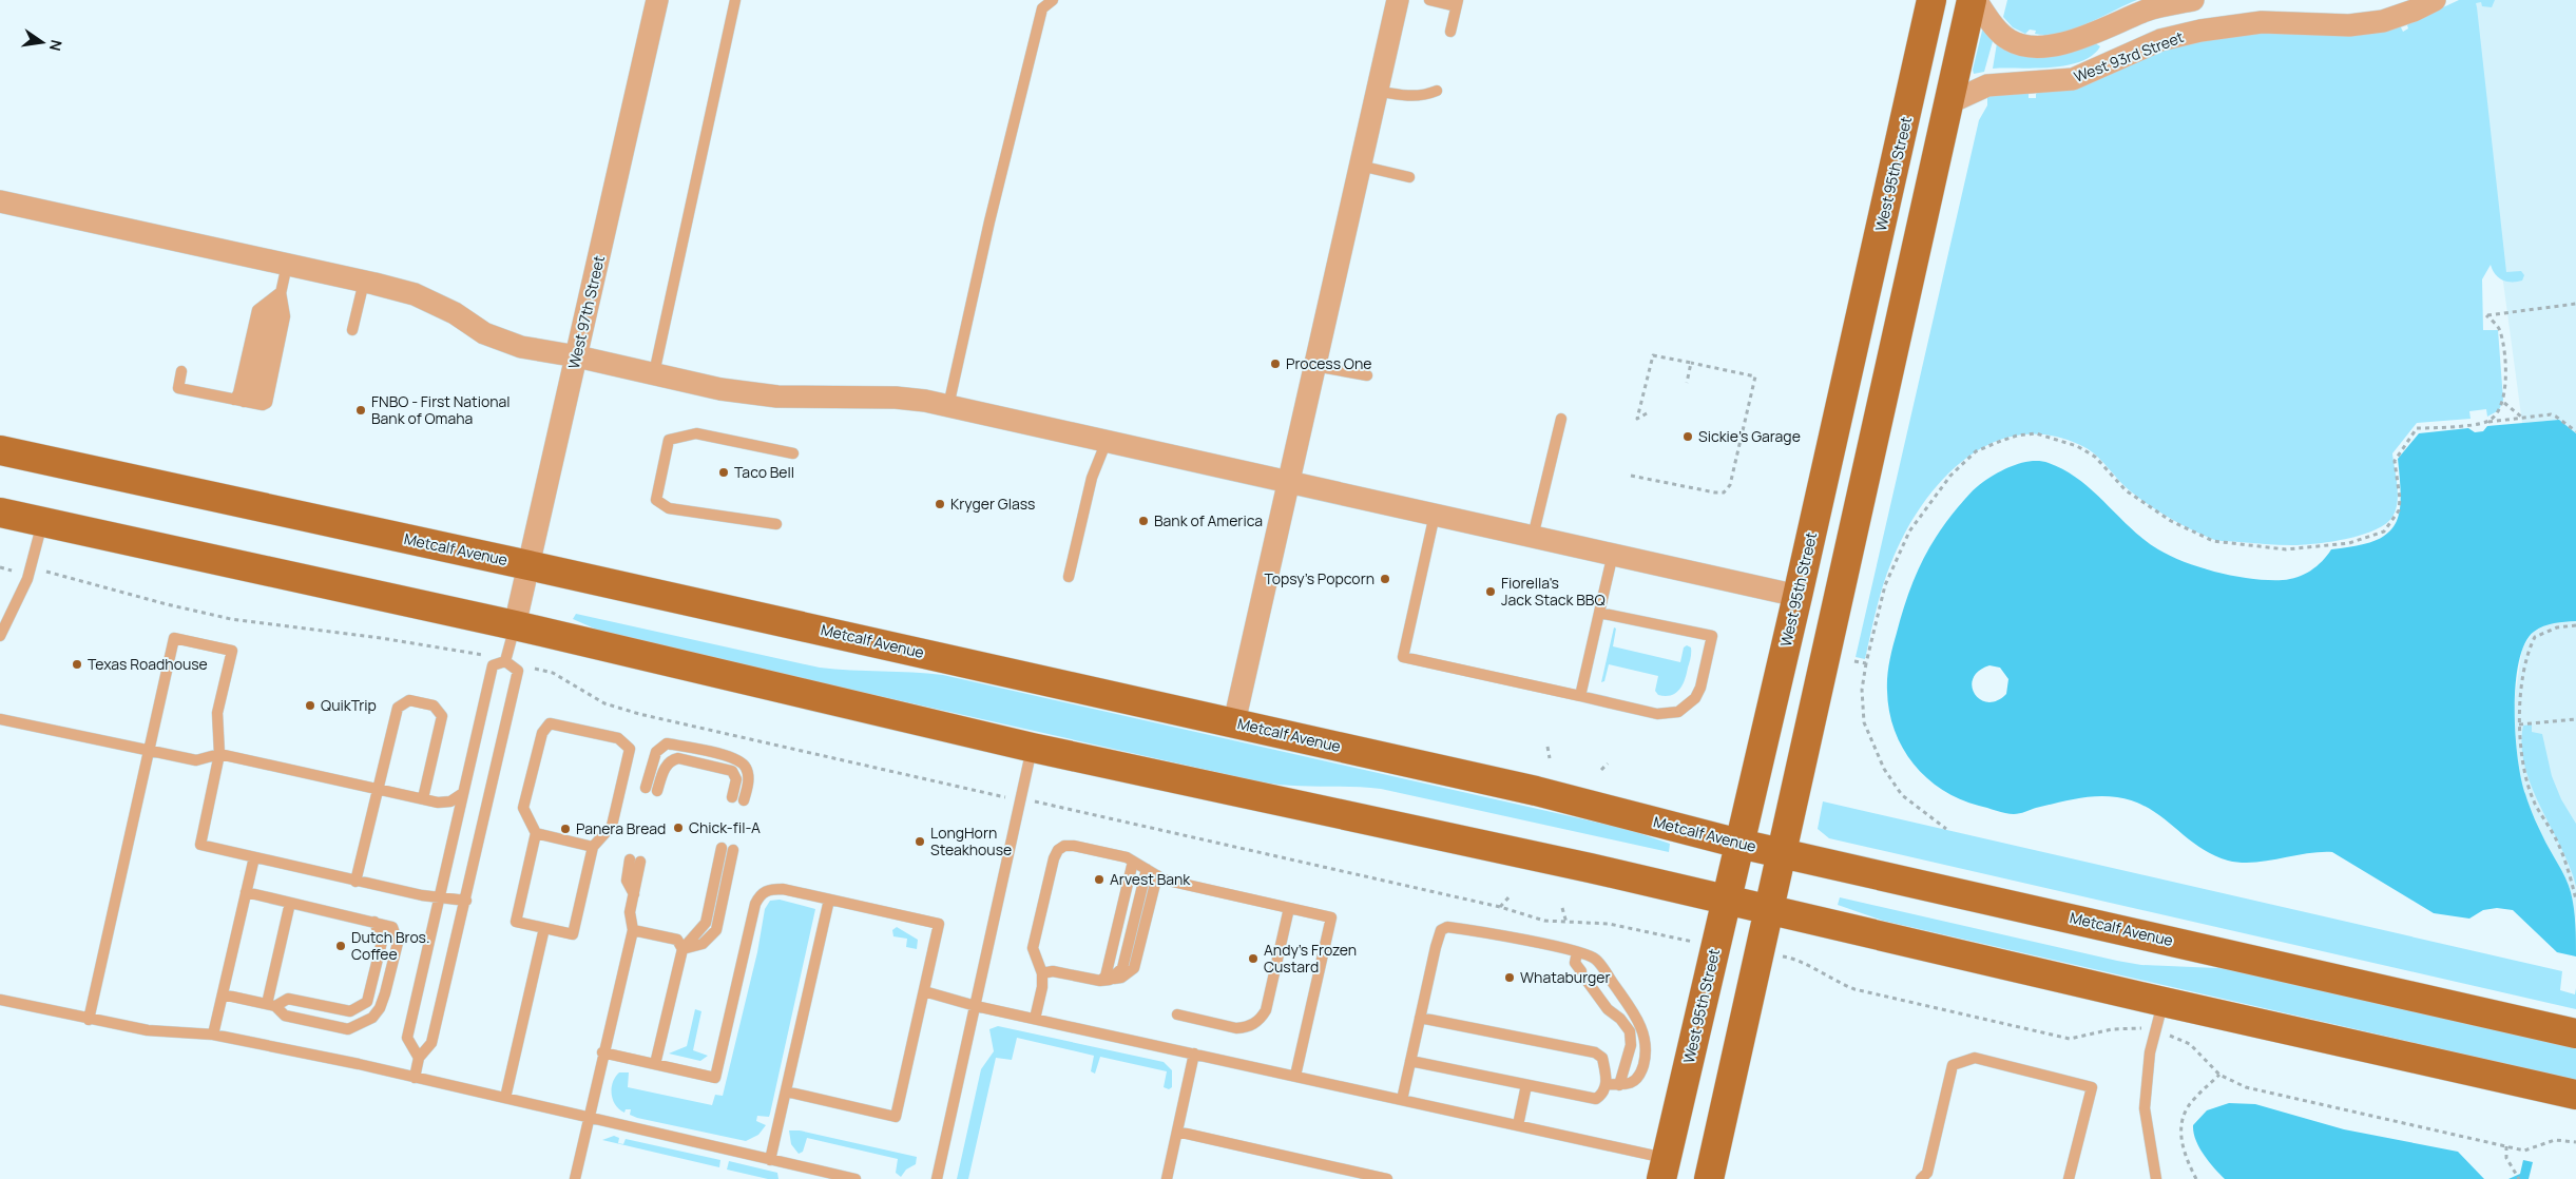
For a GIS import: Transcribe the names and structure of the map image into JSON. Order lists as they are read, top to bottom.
{
  "streets": {
    "main road": ["West 95th Street", "Metcalf Avenue"],
    "street": ["West 93rd Street", "West 97th Street"]
  },
  "crossings": [
    ["West 95th Street", "Metcalf Avenue"],
    ["West 97th Street", "Metcalf Avenue"]
  ],
  "places": [
    "Process One",
    "FNBO - First National Bank of Omaha",
    "Sickie's Garage",
    "Taco Bell",
    "Kryger Glass",
    "Bank of America",
    "Topsy's Popcorn",
    "Fiorella's Jack Stack BBQ",
    "Texas Roadhouse",
    "QuikTrip",
    "Chick-fil-A",
    "Panera Bread",
    "LongHorn Steakhouse",
    "Arvest Bank",
    "Dutch Bros. Coffee",
    "Andy's Frozen Custard",
    "Whataburger"
  ],
  "north": "right"
}
